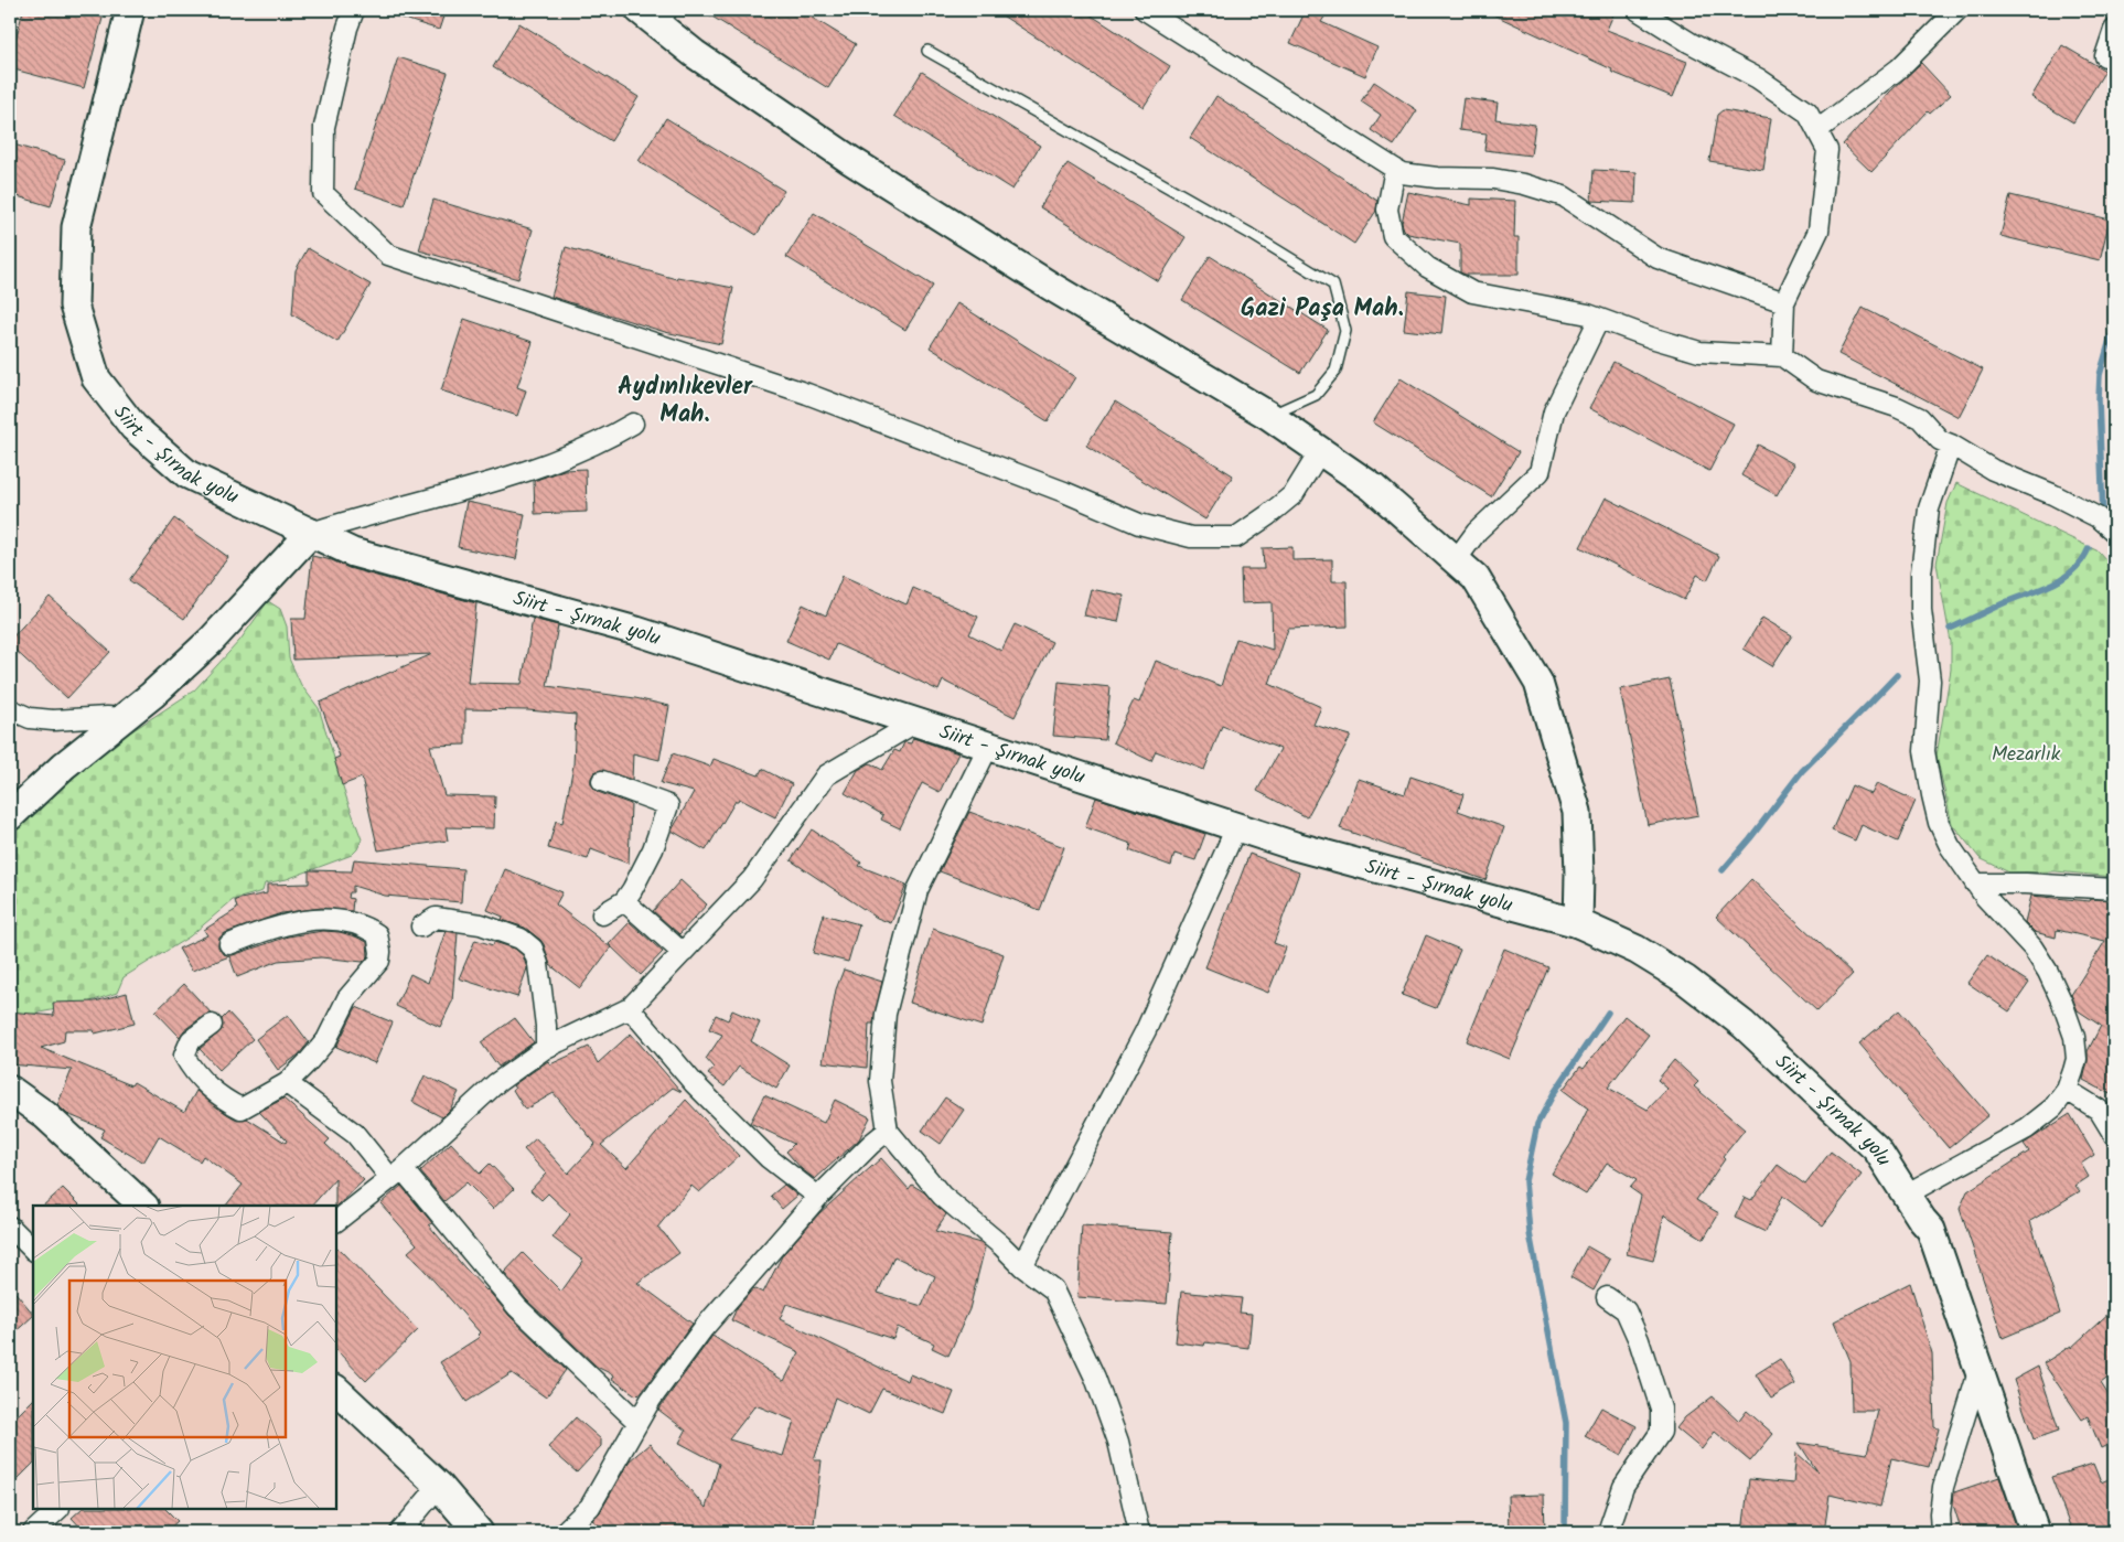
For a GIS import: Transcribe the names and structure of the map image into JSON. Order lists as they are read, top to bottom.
{
  "streets": {
    "street": ["Siirt - Şırnak yolu"]
  },
  "districts": ["Gazi Paşa Mah.", "Aydınlıkevler Mah."],
  "parks": ["Mezarlık"]
}
